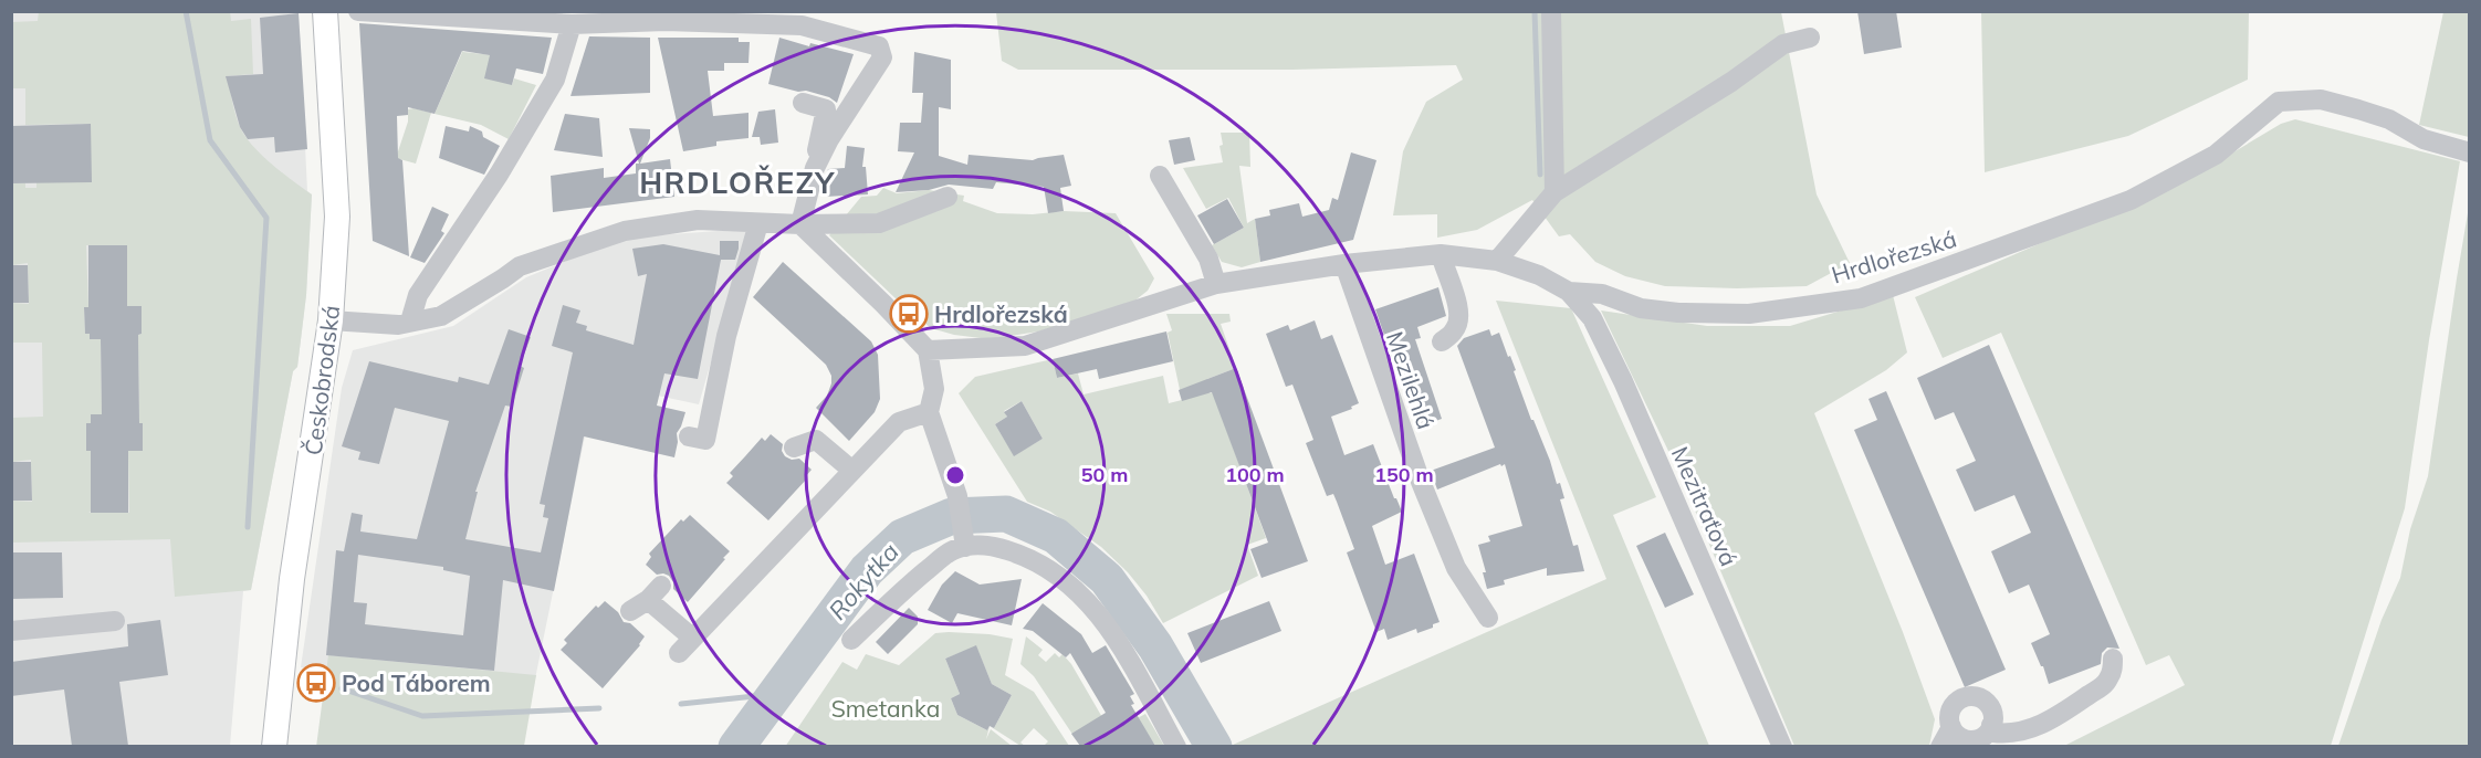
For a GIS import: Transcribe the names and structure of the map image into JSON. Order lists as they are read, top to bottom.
{
  "streets": {
    "main road": ["Českobrodská"],
    "street": ["Hrdlořezská", "Mezilehlá", "Mezitraťová"]
  },
  "crossings": [
    ["Hrdlořezská", "Mezilehlá"],
    ["Hrdlořezská", "Mezitraťová"]
  ],
  "districts": ["HRDLOŘEZY"],
  "water": ["Rokytka"],
  "parks": ["Smetanka"],
  "places": {
    "bus stop": ["Hrdlořezská", "Pod Táborem"]
  },
  "rings": ["50 m", "100 m", "150 m"]
}
